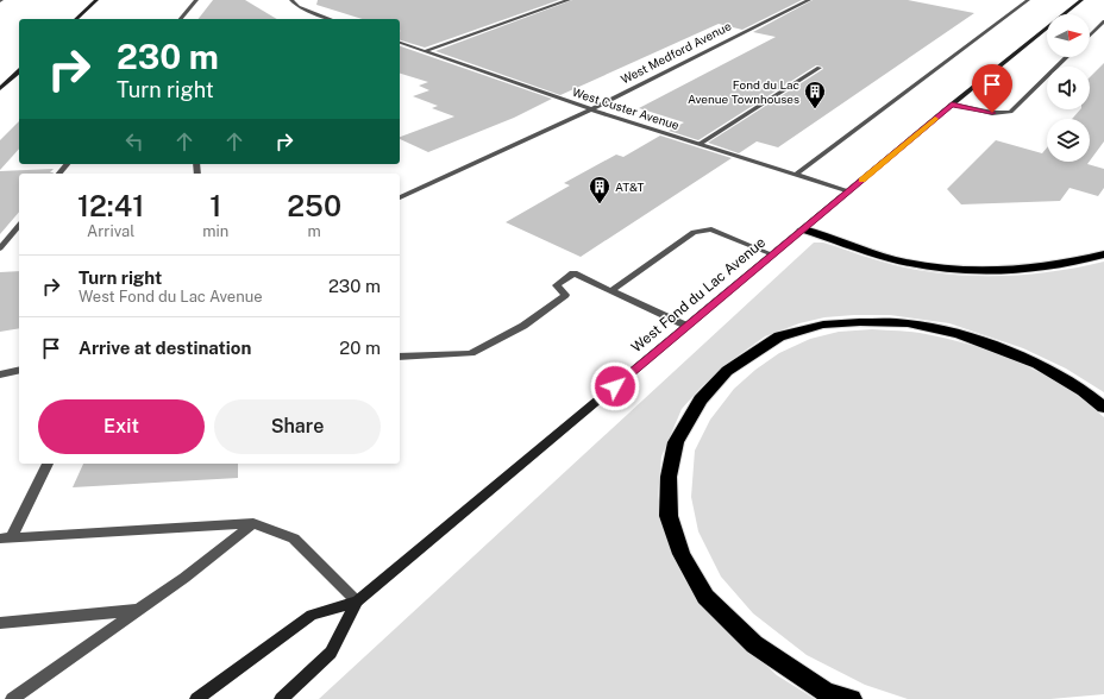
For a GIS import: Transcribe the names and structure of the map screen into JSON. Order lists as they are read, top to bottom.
{
  "streets": {
    "street": ["West Medford Avenue", "West Custer Avenue", "West Fond du Lac Avenue"]
  },
  "crossings": [
    ["West Medford Avenue", "West Custer Avenue"],
    ["West Custer Avenue", "West Fond du Lac Avenue"]
  ],
  "places": {
    "building": ["Fond du Lac Avenue Townhouses", "AT&T"]
  },
  "north": "right",
  "page": {
    "turn": ["230 m", "Turn right"],
    "eta": [
      "12:41",
      "Arrival",
      "1",
      "min",
      "250",
      "m"
    ],
    "list": [
      {
        "name": "Turn right",
        "note": "West Fond du Lac Avenue",
        "value": "230 m"
      },
      {
        "name": "Arrive at destination",
        "value": "20 m"
      }
    ],
    "buttons": ["Exit", "Share"]
  }
}
